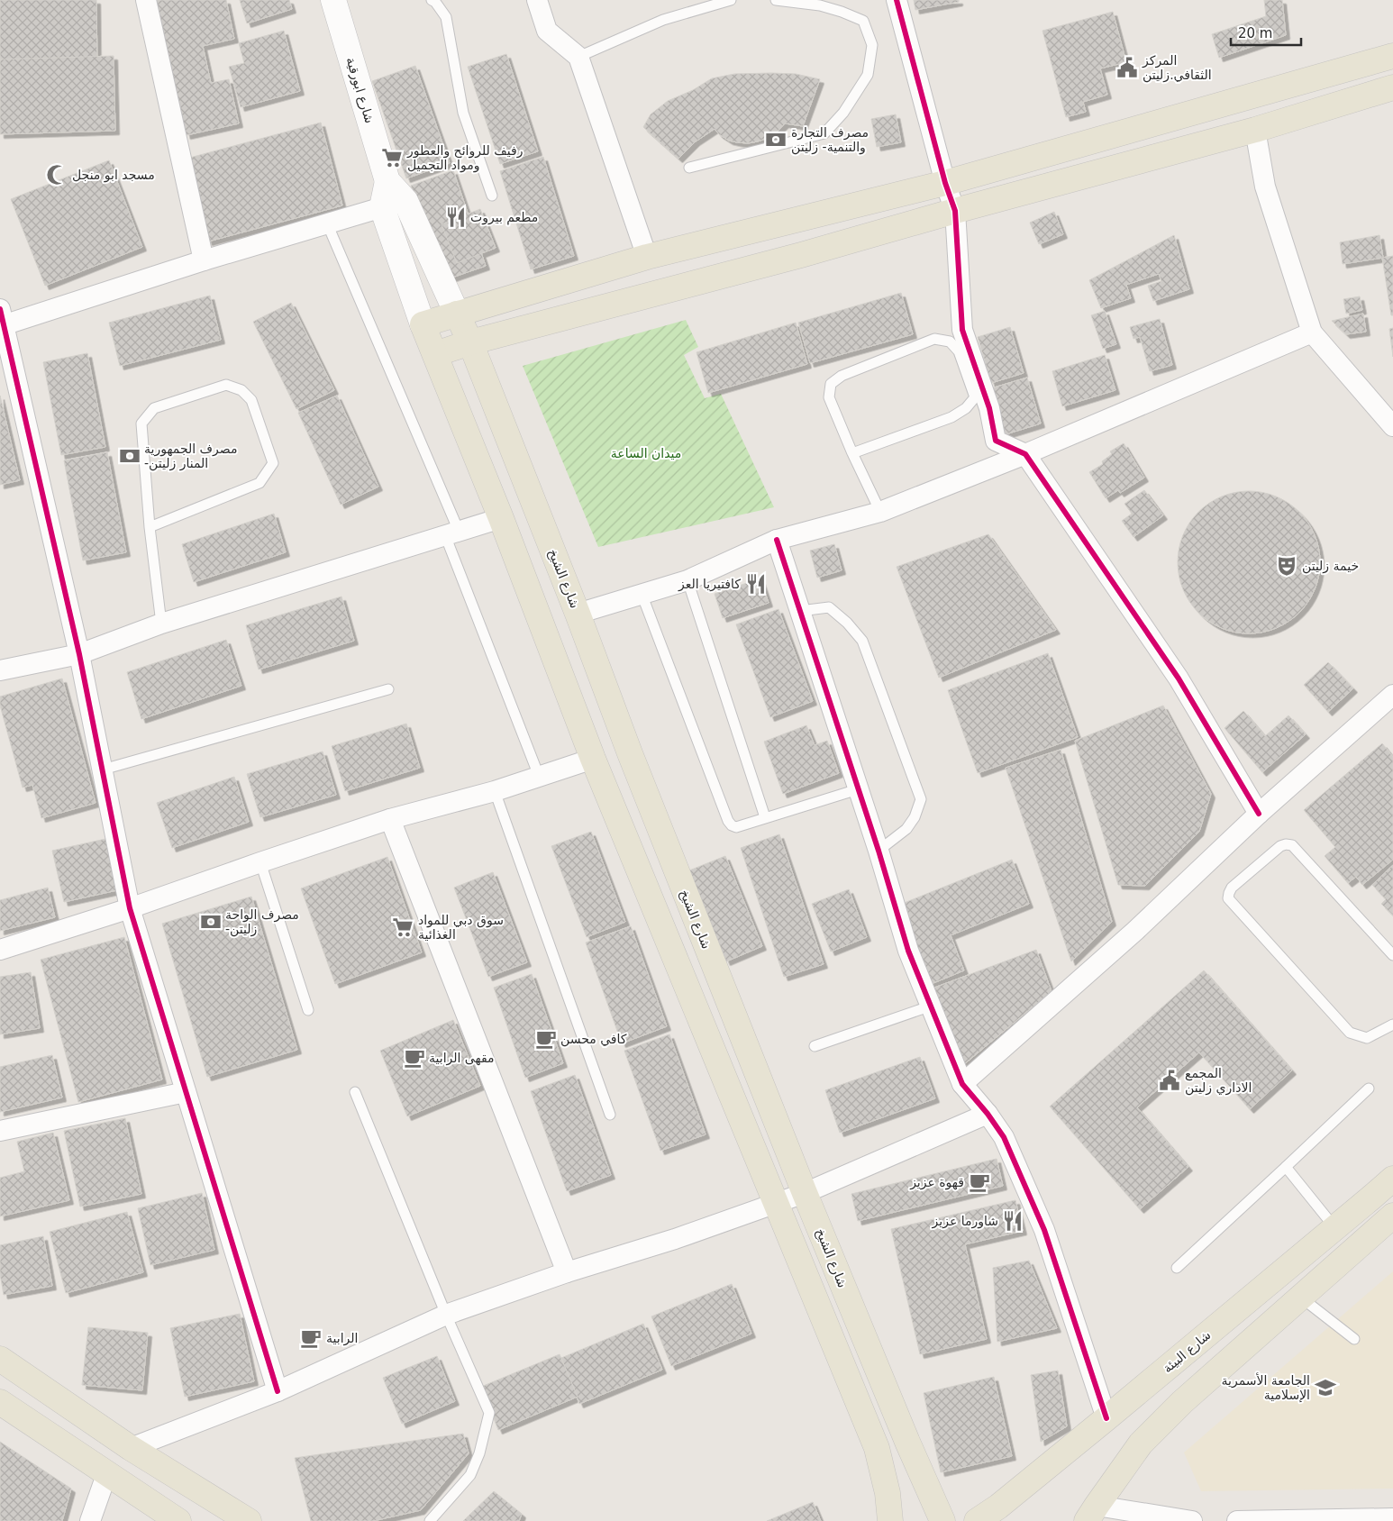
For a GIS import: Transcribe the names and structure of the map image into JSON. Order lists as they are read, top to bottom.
{
  "streets": {
    "main road": ["شارع الشيخ", "شارع البيئة"],
    "street": ["شارع ابورقية"]
  },
  "parks": ["ميدان الساعة"],
  "places": {
    "public building": ["المركز الثقافي.زليتن", "المجمع الاداري زليتن"],
    "bank": ["مصرف التجارة والتنمية- زليتن", "مصرف الجمهورية -المنار زليتن", "مصرف الواحة -زليتن"],
    "supermarket": ["رفيف للروائح والعطور ومواد التجميل", "سوق دبي للمواد الغذائية"],
    "mosque": ["مسجد ابو منجل"],
    "restaurant": ["مطعم بيروت", "كافتيريا العز", "شاورما عزيز"],
    "theatre": ["خيمة زليتن"],
    "cafe": [
      "كافي محسن",
      "مقهى الرابية",
      "قهوة عزيز",
      "الرابية"
    ],
    "school or university": ["الجامعة الأسمرية الإسلامية"]
  },
  "scale_bar": "20 m"
}
